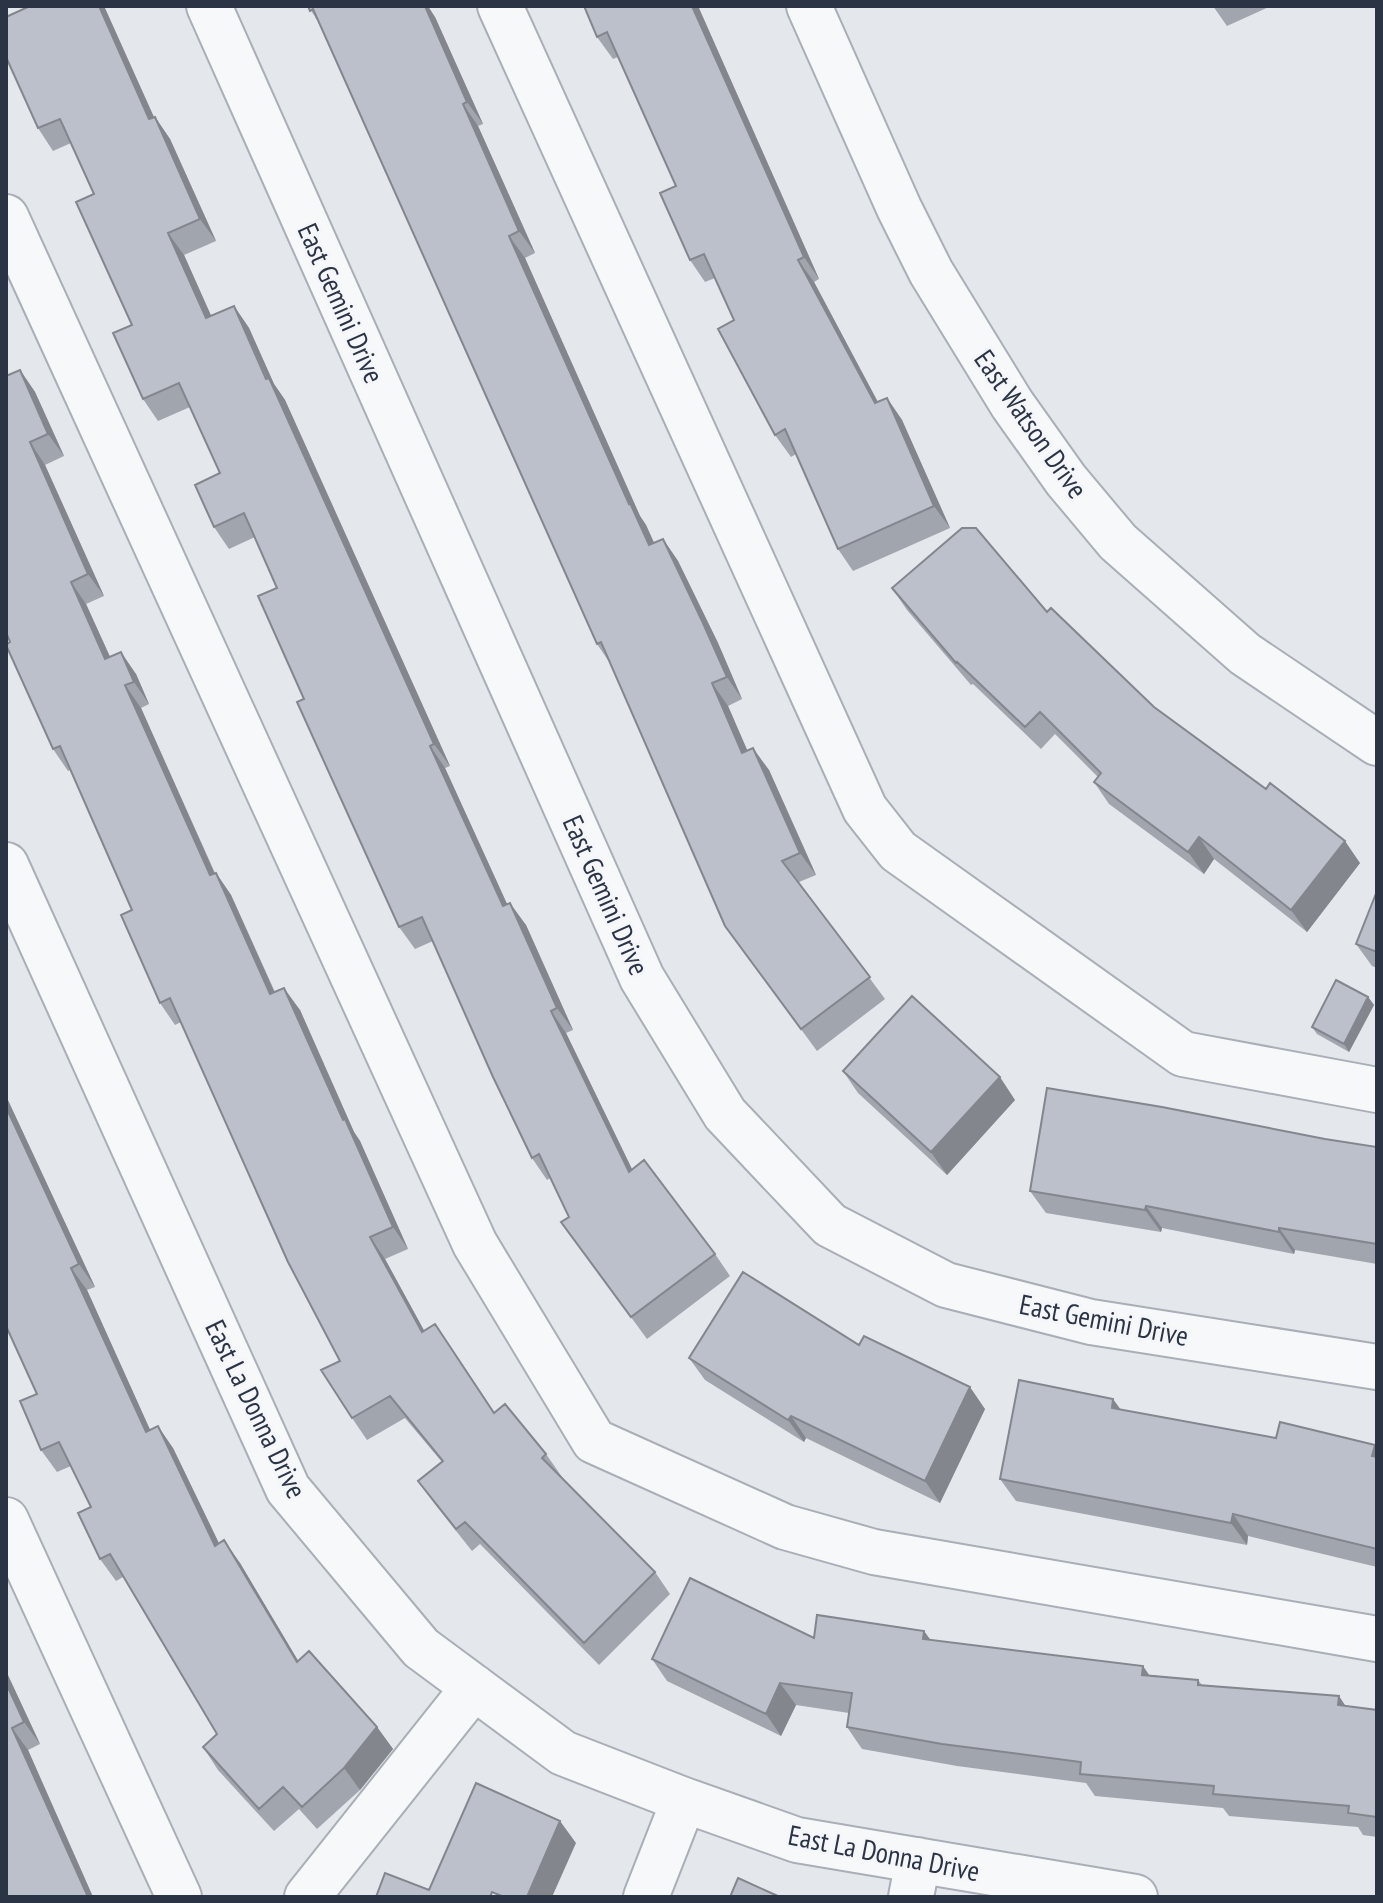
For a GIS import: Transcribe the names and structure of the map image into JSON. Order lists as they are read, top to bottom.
{
  "streets": {
    "street": ["East Gemini Drive", "East Watson Drive", "East La Donna Drive"]
  }
}
